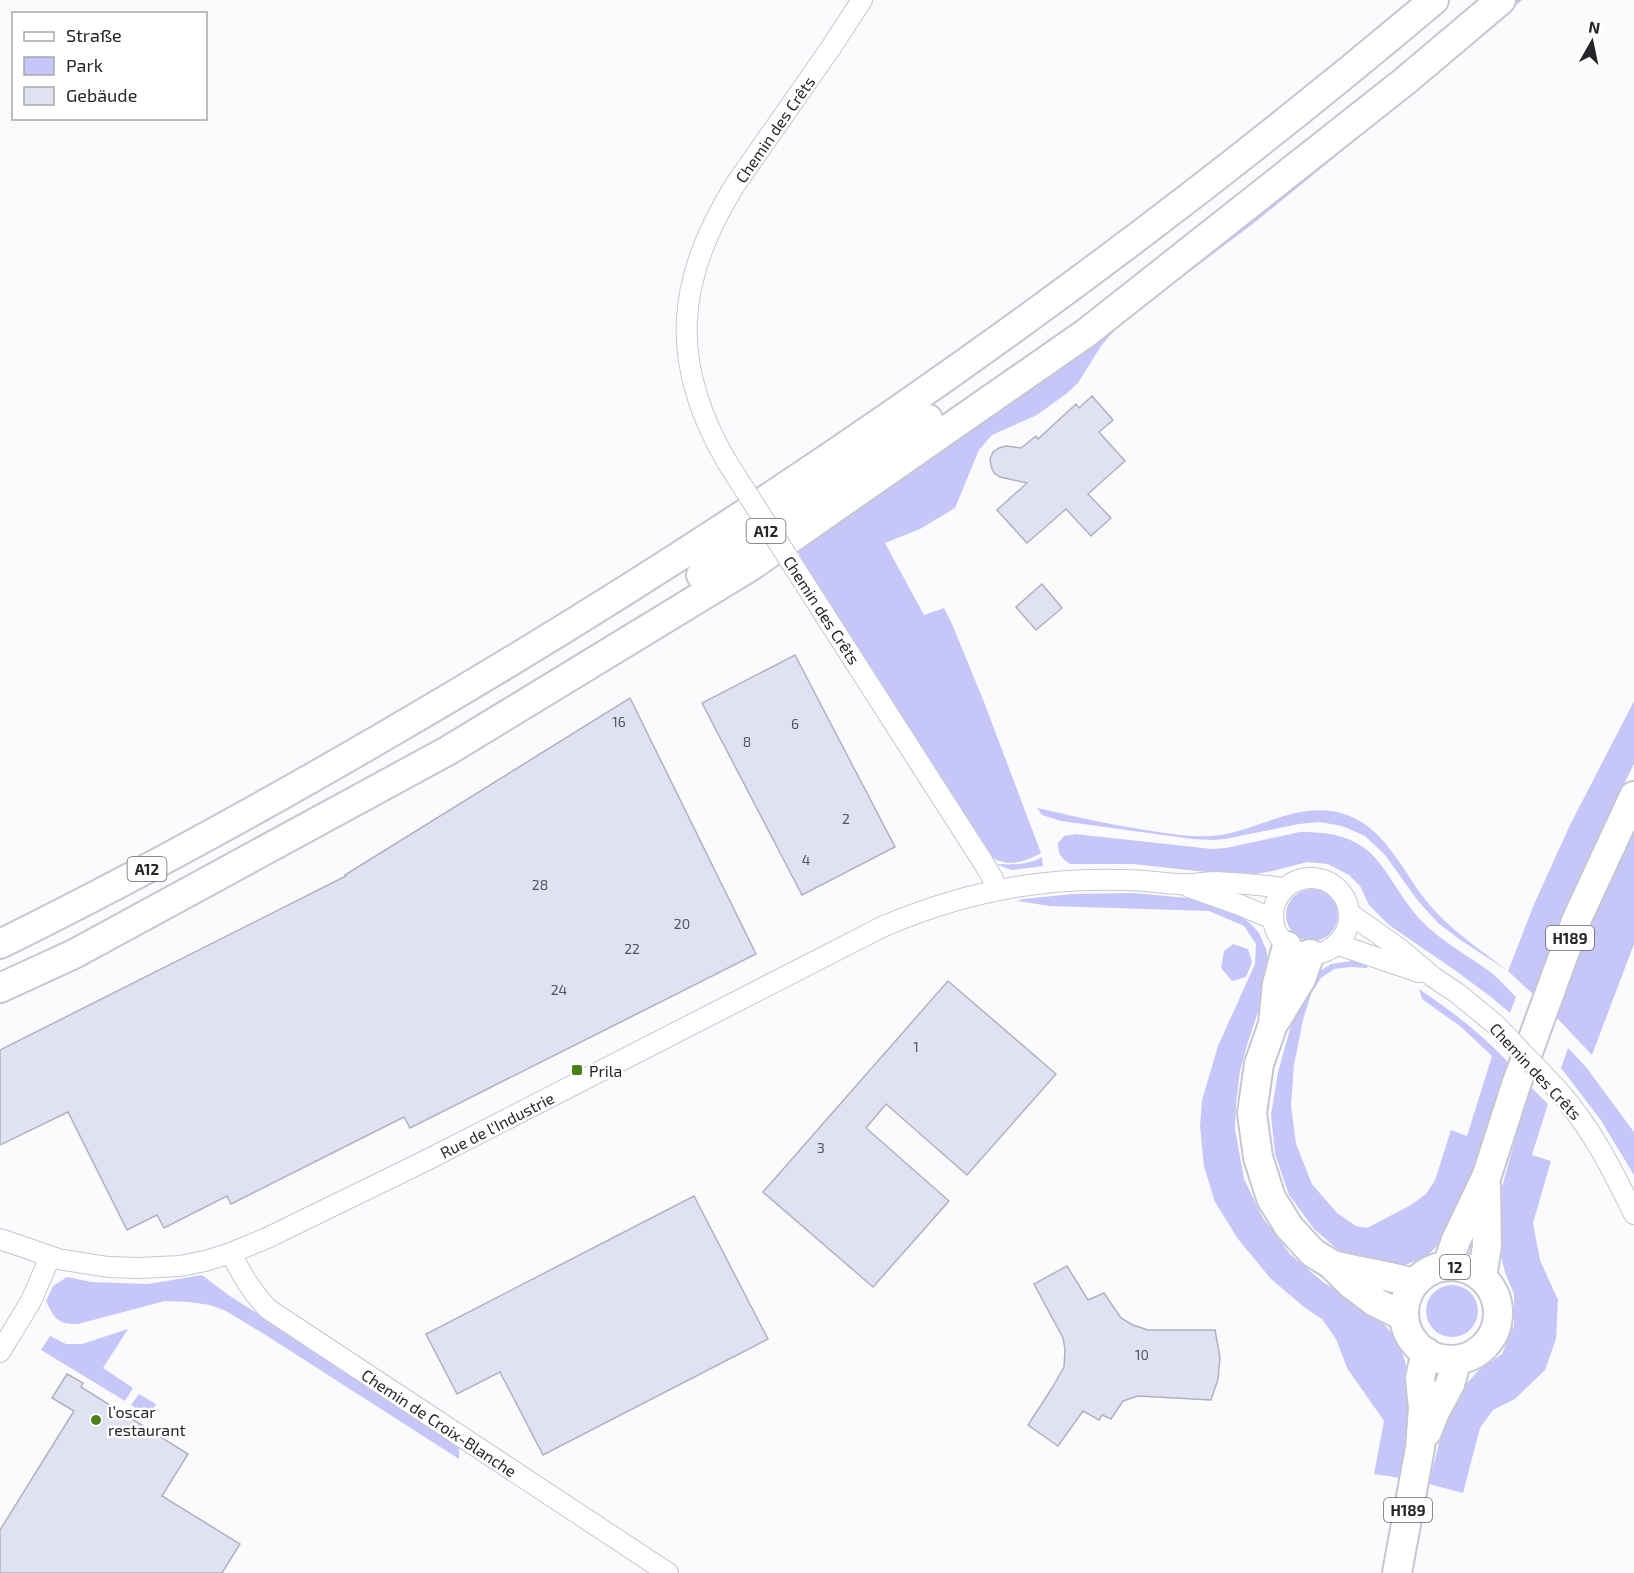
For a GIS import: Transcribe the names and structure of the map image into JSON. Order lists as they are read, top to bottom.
{
  "streets": {
    "highway": ["A12", "H189", "12"],
    "street": ["Chemin des Crêts", "Rue de l'Industrie", "Chemin de Croix-Blanche"]
  },
  "crossings": [
    ["Chemin des Crêts", "Rue de l'Industrie"],
    ["H189", "12"],
    ["Rue de l'Industrie", "Chemin de Croix-Blanche"]
  ],
  "places": {
    "transit": ["Prila"],
    "other": ["l’oscar restaurant"]
  },
  "house_numbers": [
    "16",
    "6",
    "8",
    "2",
    "4",
    "28",
    "20",
    "22",
    "24",
    "1",
    "3",
    "10"
  ],
  "legend": ["Straße", "Park", "Gebäude"],
  "north": "top"
}
